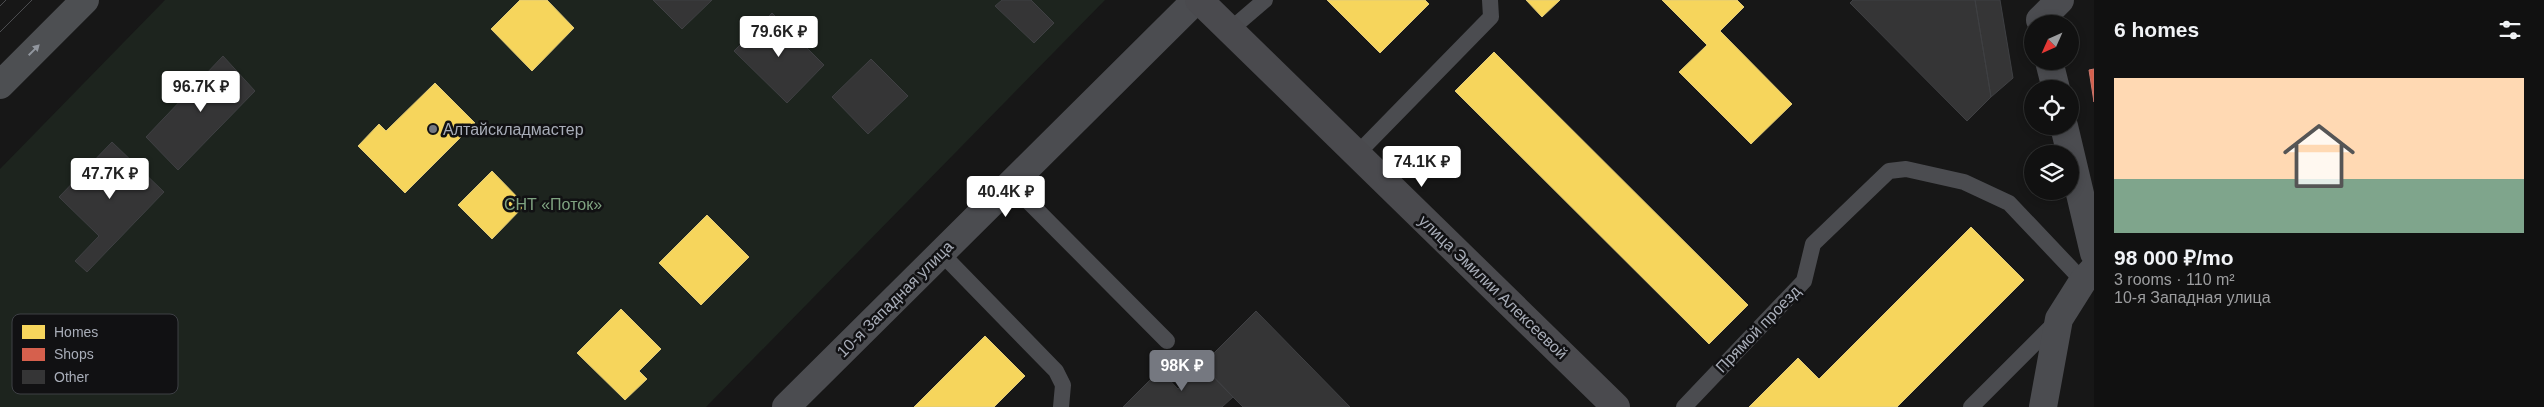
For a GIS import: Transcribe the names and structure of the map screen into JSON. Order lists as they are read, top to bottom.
{
  "streets": {
    "street": ["улица Эмилии Алексеевой", "10-я Западная улица"],
    "lane": ["Прямой проезд"]
  },
  "crossings": [
    ["улица Эмилии Алексеевой", "10-я Западная улица"]
  ],
  "parks": ["СНТ «Поток»"],
  "places": ["Алтайскладмастер"],
  "legend": ["Homes", "Shops", "Other"],
  "north": "bottom left",
  "page": {
    "heading": "6 homes",
    "price": [
      "79.6K ₽",
      "96.7K ₽",
      "74.1K ₽",
      "47.7K ₽",
      "40.4K ₽",
      "98K ₽"
    ],
    "list": [
      {
        "name": "98 000 ₽/mo",
        "note": "3 rooms · 110 m² · 10-я Западная улица"
      }
    ]
  }
}
